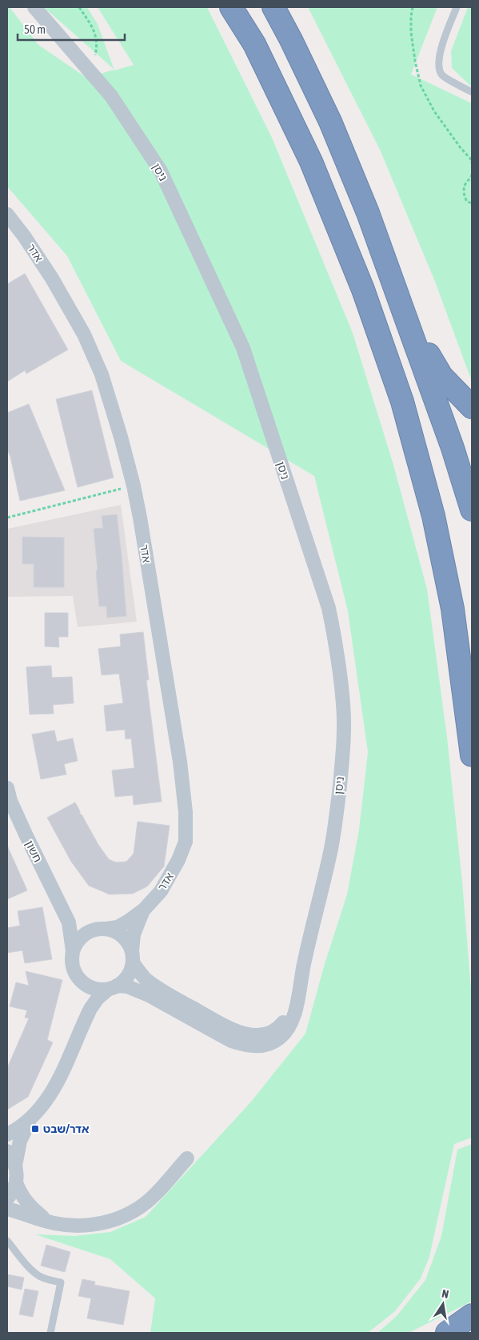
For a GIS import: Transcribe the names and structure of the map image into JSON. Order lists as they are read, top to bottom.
{
  "streets": {
    "street": ["ניסן", "אדר", "חשון"]
  },
  "crossings": [
    ["ניסן", "אדר"],
    ["ניסן", "חשון"],
    ["אדר", "חשון"]
  ],
  "places": {
    "transit": ["אדר/שבט"]
  },
  "scale_bar": "50 m",
  "north": "top"
}
